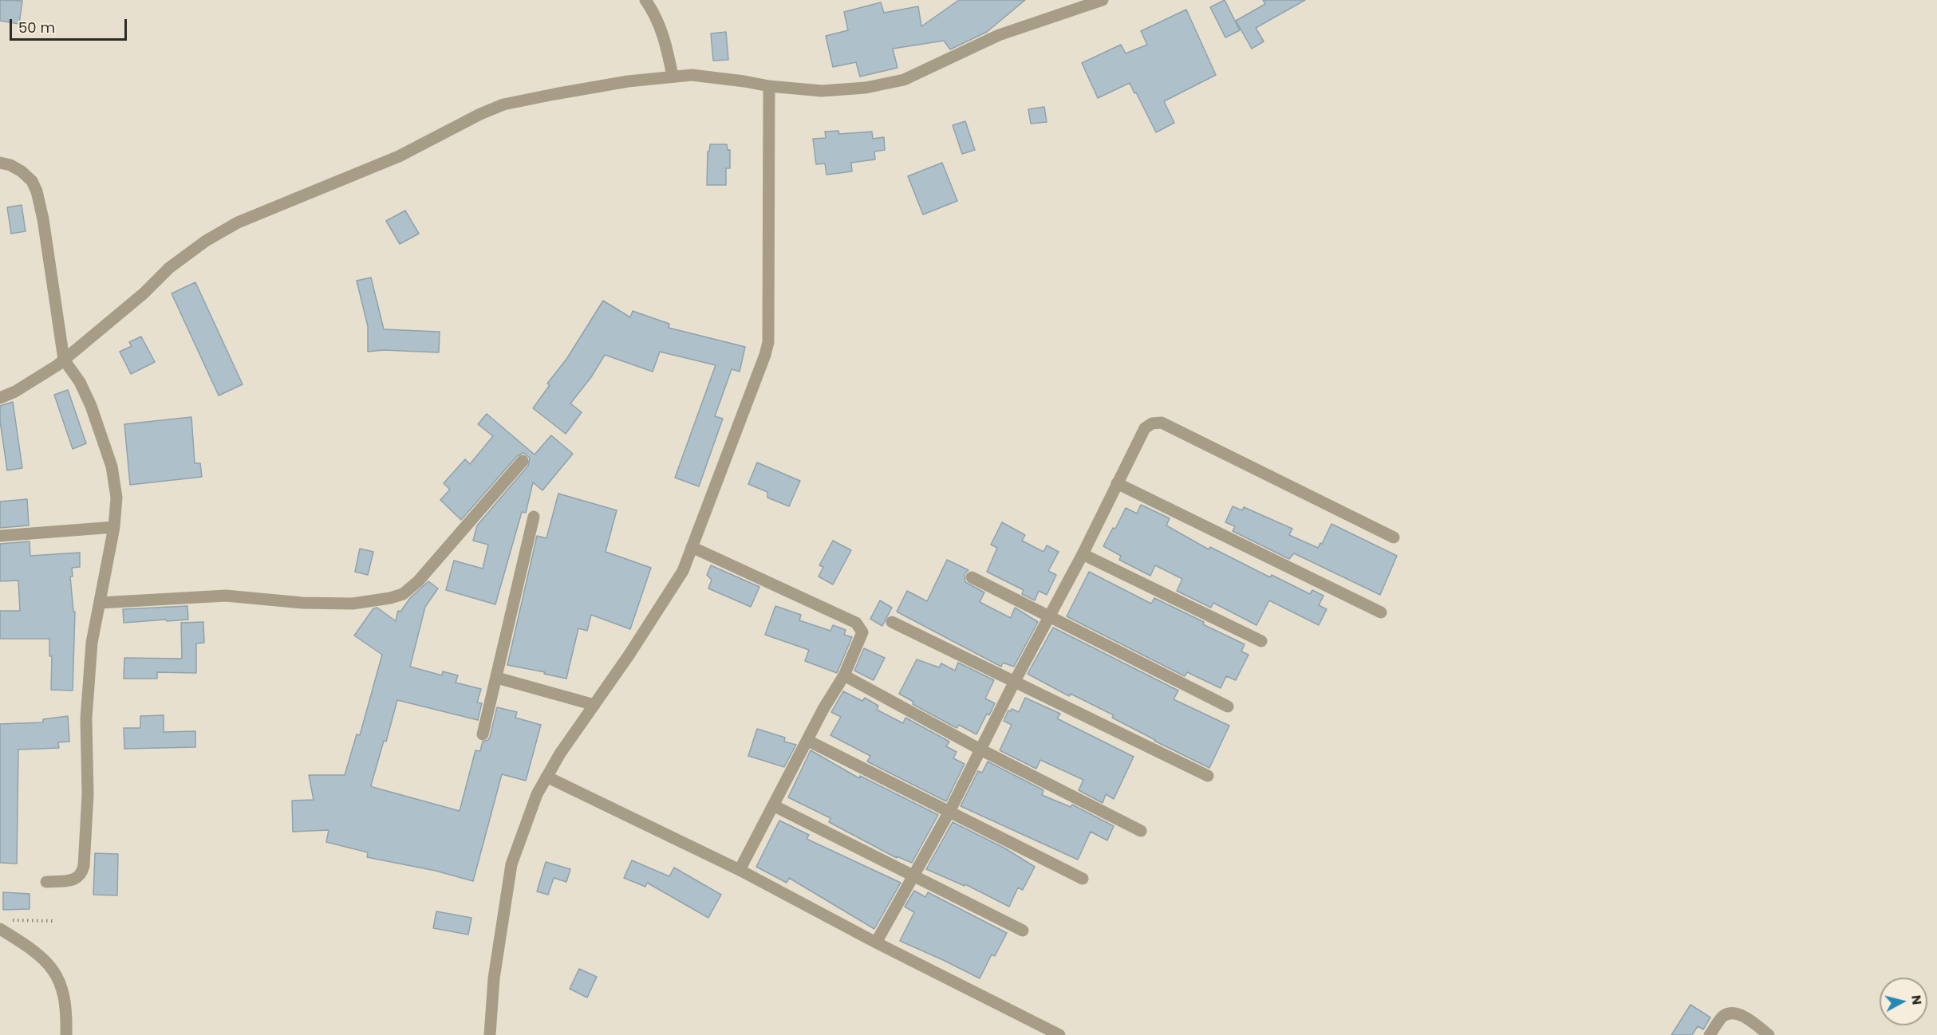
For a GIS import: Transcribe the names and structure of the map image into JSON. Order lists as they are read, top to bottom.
{
  "scale_bar": "50 m",
  "north": "right"
}
